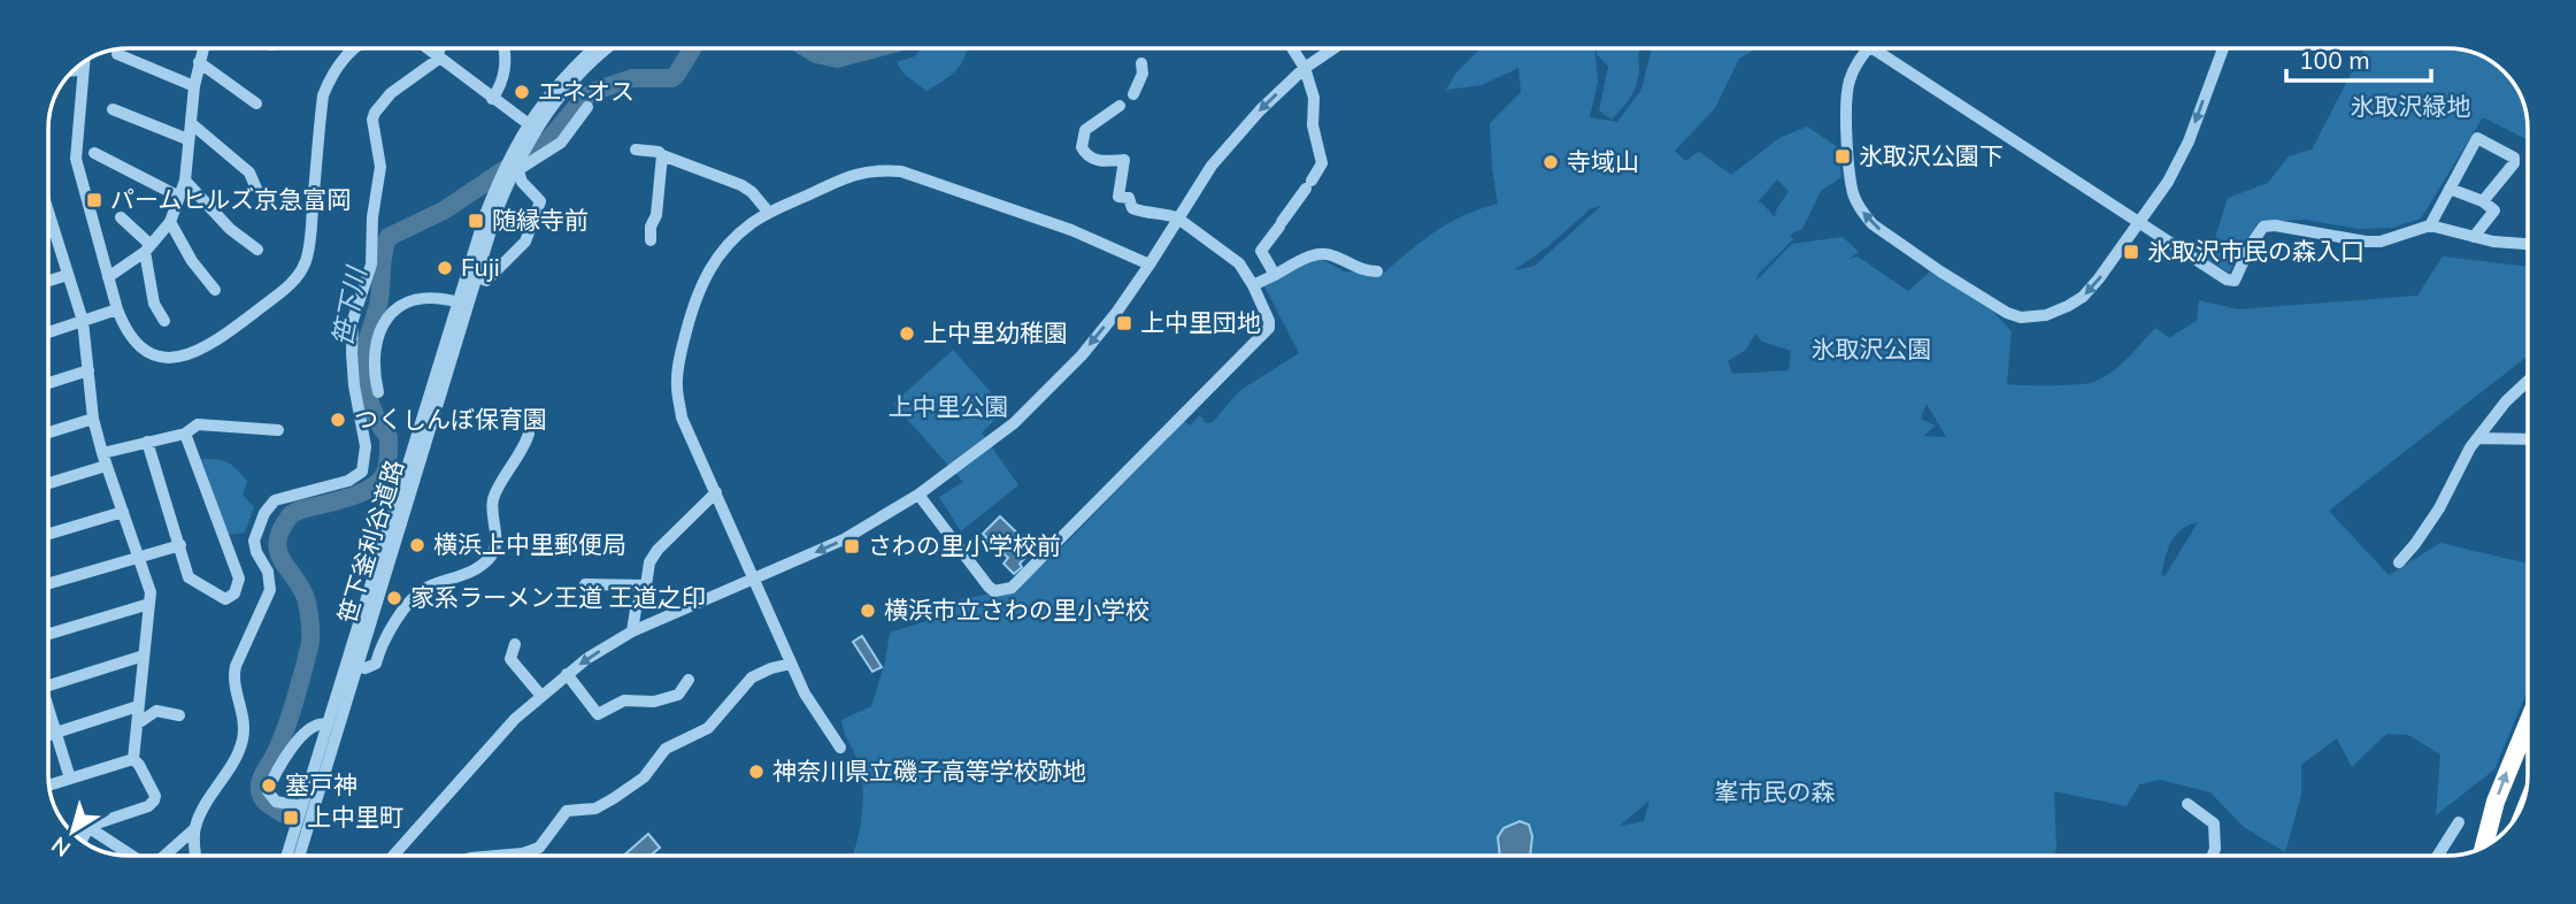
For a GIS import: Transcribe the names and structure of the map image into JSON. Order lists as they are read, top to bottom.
{
  "streets": {
    "street": ["笹下釜利谷道路"]
  },
  "water": ["笹下川"],
  "parks": [
    "氷取沢緑地",
    "氷取沢公園",
    "上中里公園",
    "峯市民の森"
  ],
  "places": {
    "other": [
      "エネオス",
      "寺域山",
      "Fuji",
      "上中里幼稚園",
      "つくしんぼ保育園",
      "横浜上中里郵便局",
      "家系ラーメン王道 王道之印",
      "横浜市立さわの里小学校",
      "神奈川県立磯子高等学校跡地",
      "塞戸神"
    ],
    "transit": [
      "氷取沢公園下",
      "パームヒルズ京急富岡",
      "随縁寺前",
      "氷取沢市民の森入口",
      "上中里団地",
      "さわの里小学校前",
      "上中里町"
    ]
  },
  "scale_bar": "100 m",
  "north": "bottom left"
}
